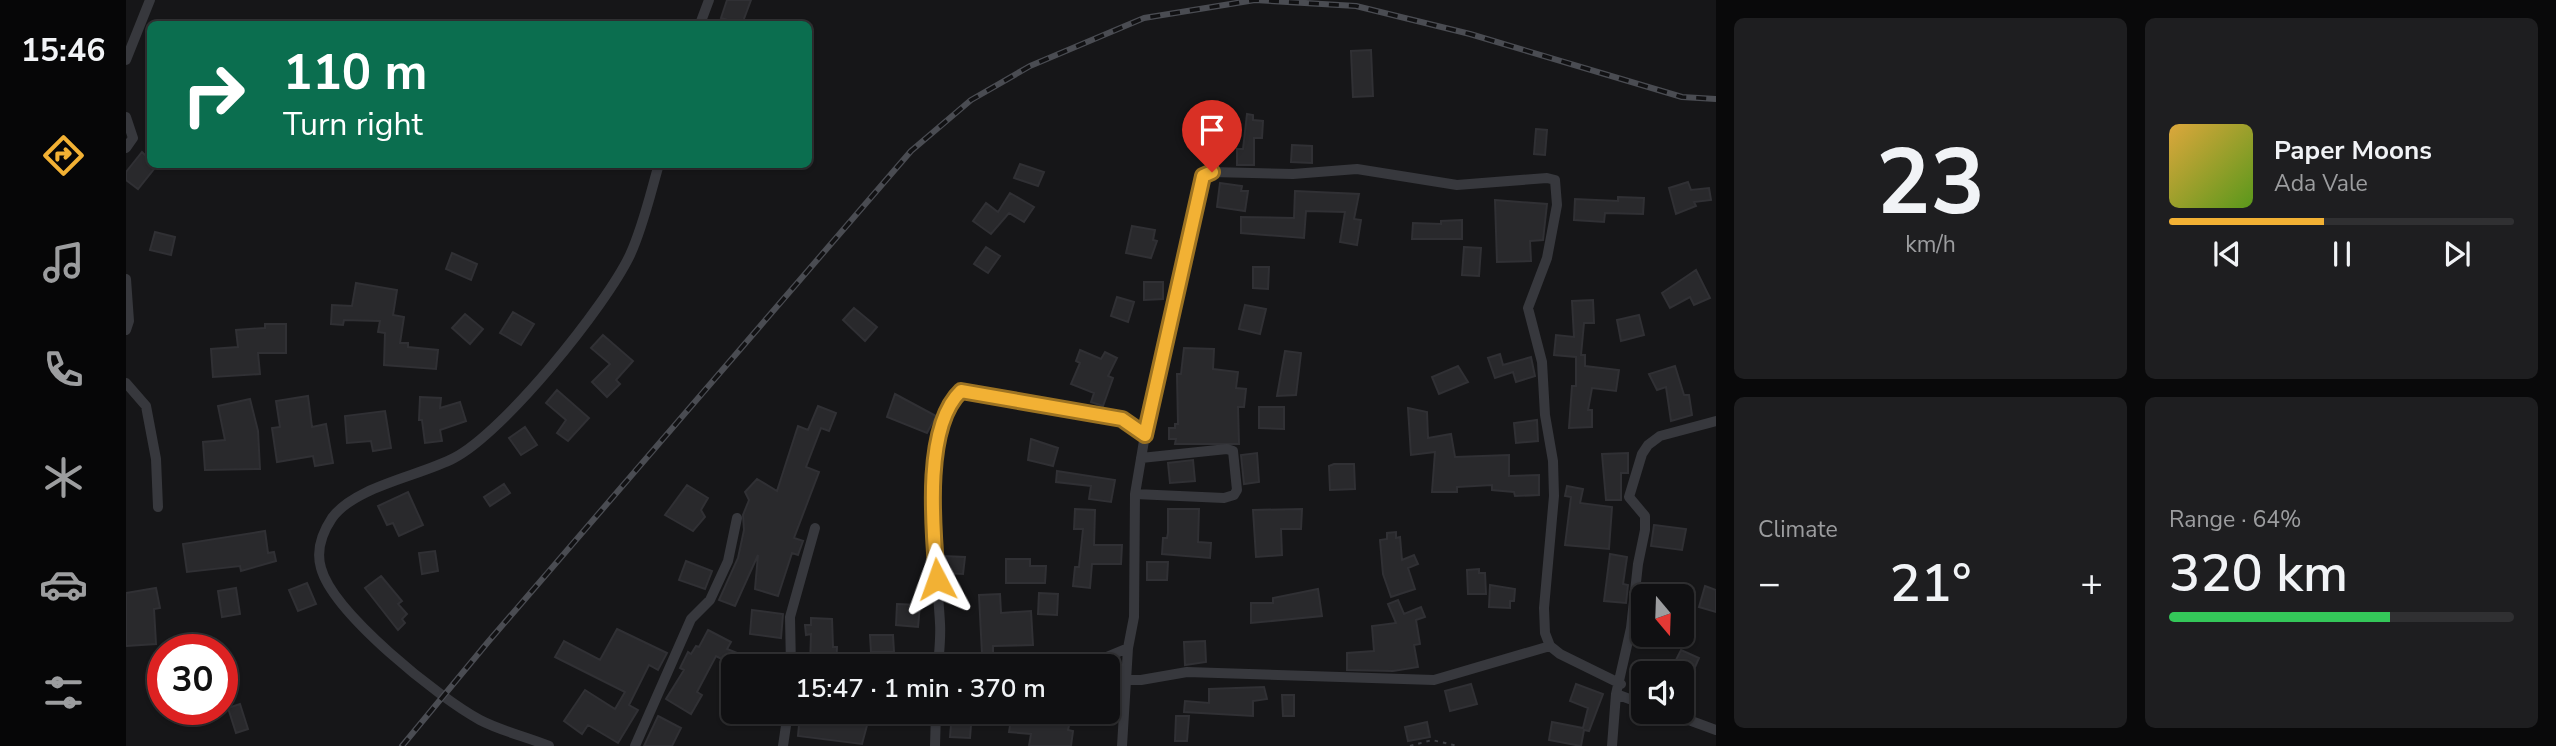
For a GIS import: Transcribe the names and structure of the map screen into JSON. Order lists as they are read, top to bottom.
{
  "north": "bottom",
  "page": {
    "tabs": "15:46",
    "tile": [
      ["23", "km/h"],
      "Climate",
      ["Range · 64%", "320 km"]
    ],
    "turn": ["110 m", "Turn right"],
    "song": ["Paper Moons", "Ada Vale"],
    "heat": ["−", "21°", "+"],
    "limit": "30",
    "trip": "15:47 · 1 min · 370 m"
  }
}
